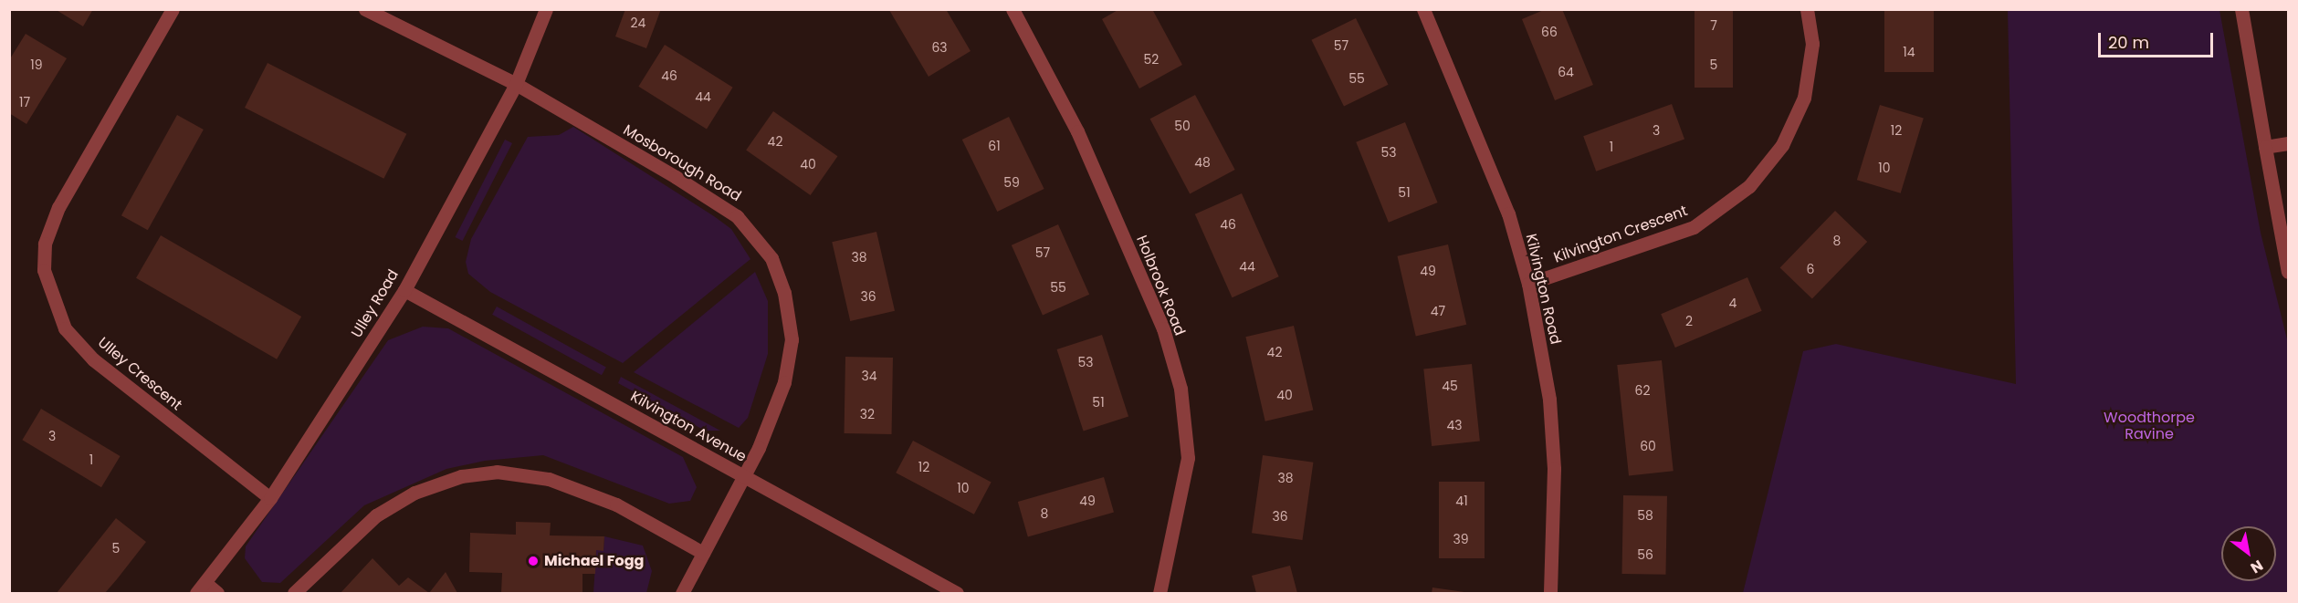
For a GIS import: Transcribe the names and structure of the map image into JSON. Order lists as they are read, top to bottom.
{
  "streets": {
    "street": [
      "Mosborough Road",
      "Kilvington Crescent",
      "Holbrook Road",
      "Kilvington Road",
      "Ulley Road",
      "Ulley Crescent",
      "Kilvington Avenue"
    ]
  },
  "crossings": [
    ["Mosborough Road", "Ulley Road"],
    ["Mosborough Road", "Kilvington Avenue"],
    ["Kilvington Crescent", "Kilvington Road"],
    ["Ulley Road", "Ulley Crescent"],
    ["Ulley Road", "Kilvington Avenue"]
  ],
  "parks": ["Woodthorpe Ravine"],
  "places": ["Michael Fogg"],
  "house_numbers": [
    "24",
    "7",
    "66",
    "57",
    "63",
    "14",
    "52",
    "19",
    "5",
    "64",
    "46",
    "55",
    "44",
    "17",
    "50",
    "3",
    "12",
    "42",
    "61",
    "1",
    "53",
    "48",
    "40",
    "10",
    "59",
    "51",
    "46",
    "8",
    "57",
    "38",
    "44",
    "6",
    "49",
    "55",
    "36",
    "4",
    "47",
    "2",
    "42",
    "53",
    "34",
    "45",
    "62",
    "40",
    "51",
    "32",
    "43",
    "3",
    "60",
    "1",
    "12",
    "38",
    "10",
    "49",
    "41",
    "8",
    "58",
    "36",
    "39",
    "5",
    "56"
  ],
  "scale_bar": "20 m",
  "north": "bottom right"
}
